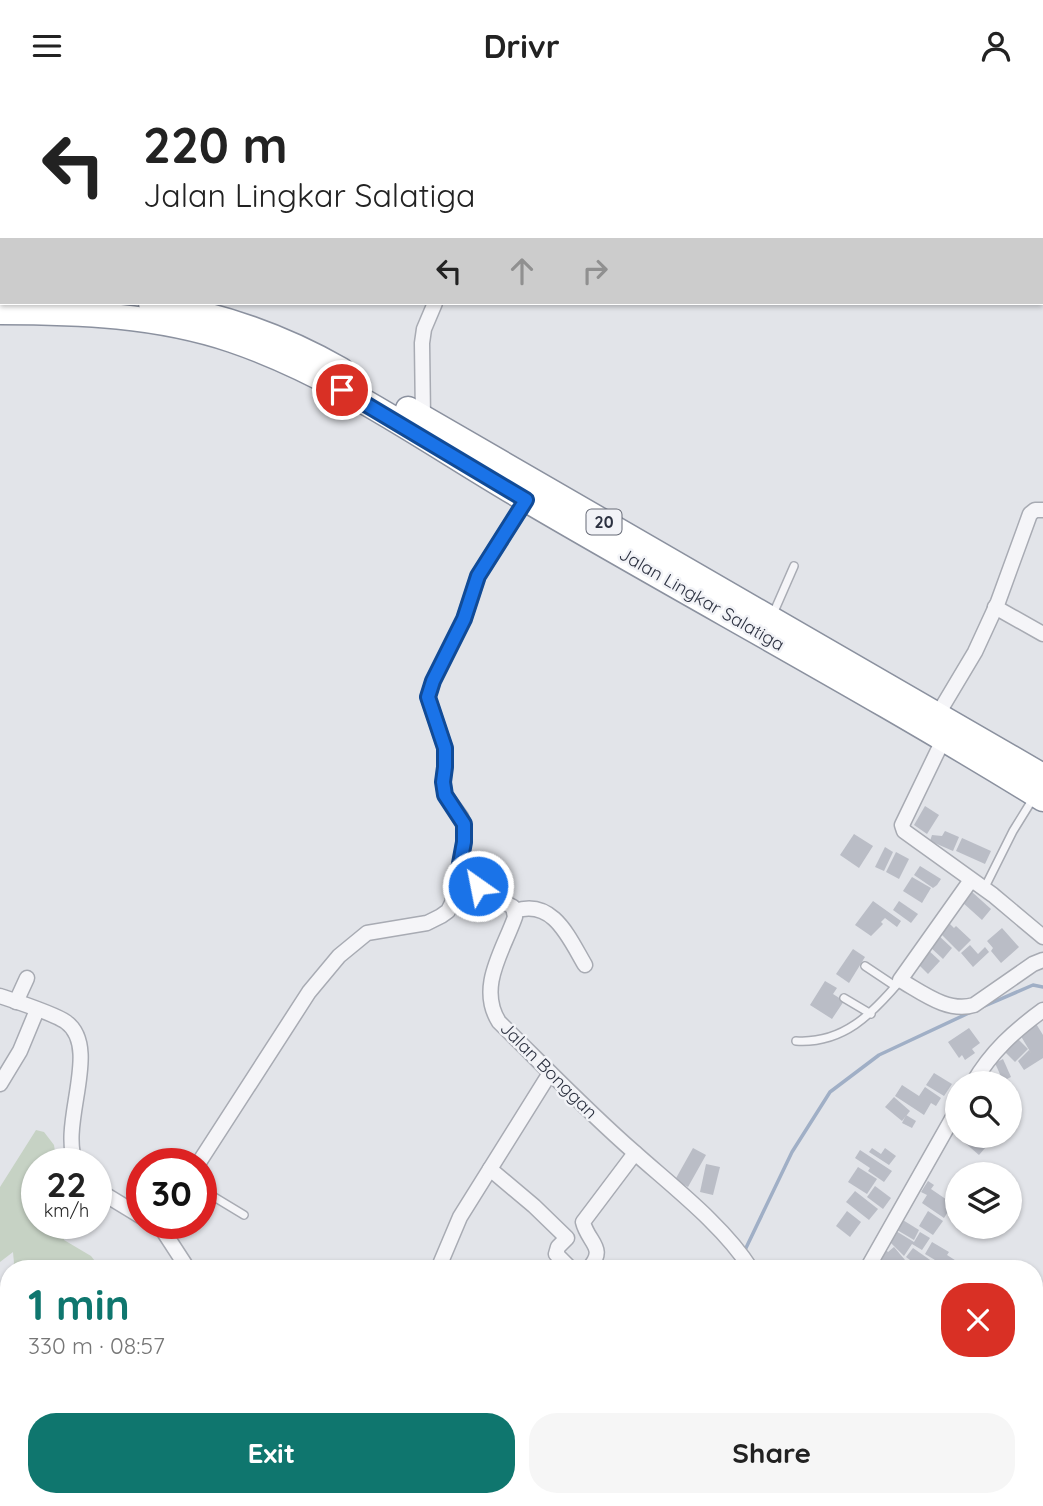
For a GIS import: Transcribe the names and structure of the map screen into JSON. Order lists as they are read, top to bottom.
{
  "streets": {
    "highway": ["20", "Jalan Lingkar Salatiga"],
    "street": ["Jalan Bonggan"]
  },
  "page": {
    "header": "Drivr",
    "turn": ["220 m", "Jalan Lingkar Salatiga"],
    "speed": "22 km/h",
    "limit": "30",
    "heading": ["1 min", "330 m · 08:57"],
    "buttons": ["Exit", "Share"]
  }
}
